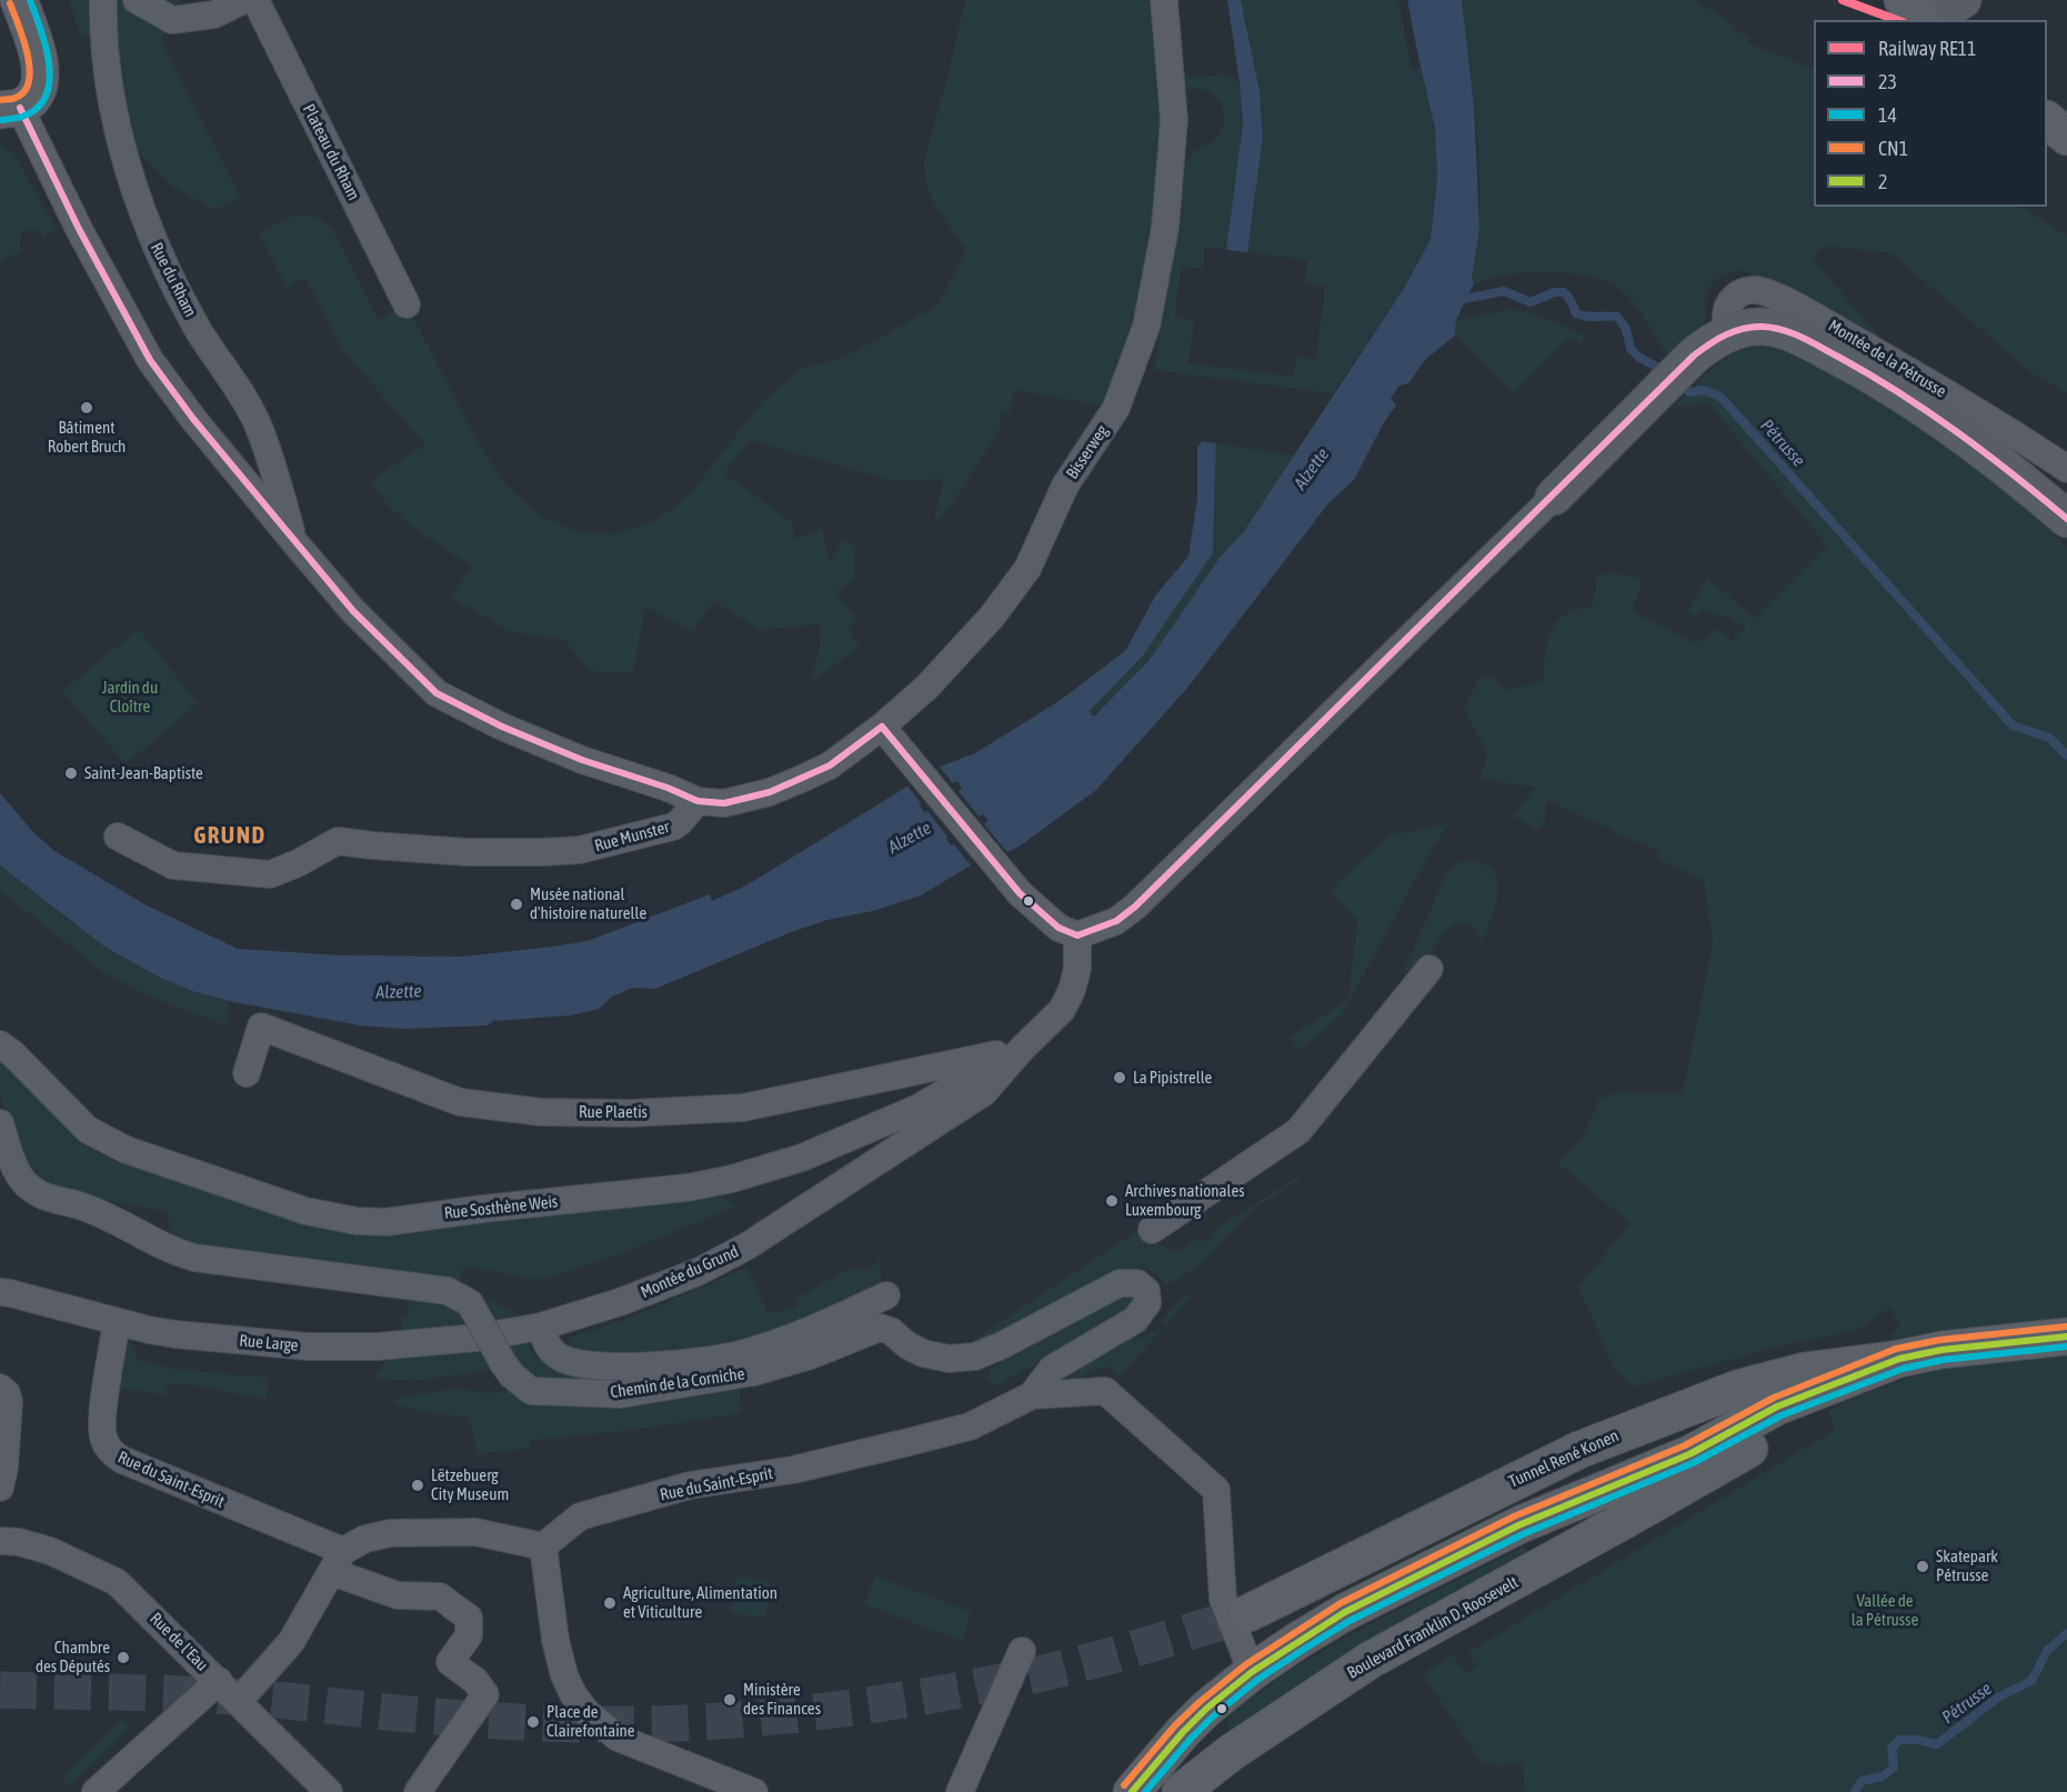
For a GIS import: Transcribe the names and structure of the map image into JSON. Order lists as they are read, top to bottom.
{
  "streets": {
    "main road": ["Tunnel René Konen", "Boulevard Franklin D. Roosevelt"],
    "street": [
      "Plateau du Rham",
      "Rue du Rham",
      "Montée de la Pétrusse",
      "Bisserweg",
      "Rue Munster",
      "Rue Plaetis",
      "Rue Sosthène Weis",
      "Montée du Grund",
      "Rue Large",
      "Chemin de la Corniche",
      "Rue du Saint-Esprit",
      "Rue de l'Eau"
    ]
  },
  "crossings": [
    ["Rue Plaetis", "Rue Sosthène Weis"],
    ["Rue Plaetis", "Montée du Grund"],
    ["Rue Sosthène Weis", "Montée du Grund"],
    ["Montée du Grund", "Rue Large"],
    ["Rue Large", "Rue du Saint-Esprit"],
    ["Chemin de la Corniche", "Rue du Saint-Esprit"],
    ["Tunnel René Konen", "Boulevard Franklin D. Roosevelt"]
  ],
  "districts": ["GRUND"],
  "water": ["Pétrusse", "Alzette"],
  "parks": ["Jardin du Cloître", "Vallée de la Pétrusse"],
  "places": [
    "Bâtiment Robert Bruch",
    "Saint-Jean-Baptiste",
    "Musée national d'histoire naturelle",
    "La Pipistrelle",
    "Archives nationales Luxembourg",
    "Lëtzebuerg City Museum",
    "Skatepark Pétrusse",
    "Agriculture, Alimentation et Viticulture",
    "Chambre des Députés",
    "Ministère des Finances",
    "Place de Clairefontaine"
  ],
  "lines": [
    "rail line RE11",
    "transit line 14",
    "transit line CN1",
    "transit line 23",
    "transit line 2"
  ],
  "legend": [
    "Railway RE11",
    "23",
    "14",
    "CN1",
    "2"
  ]
}
